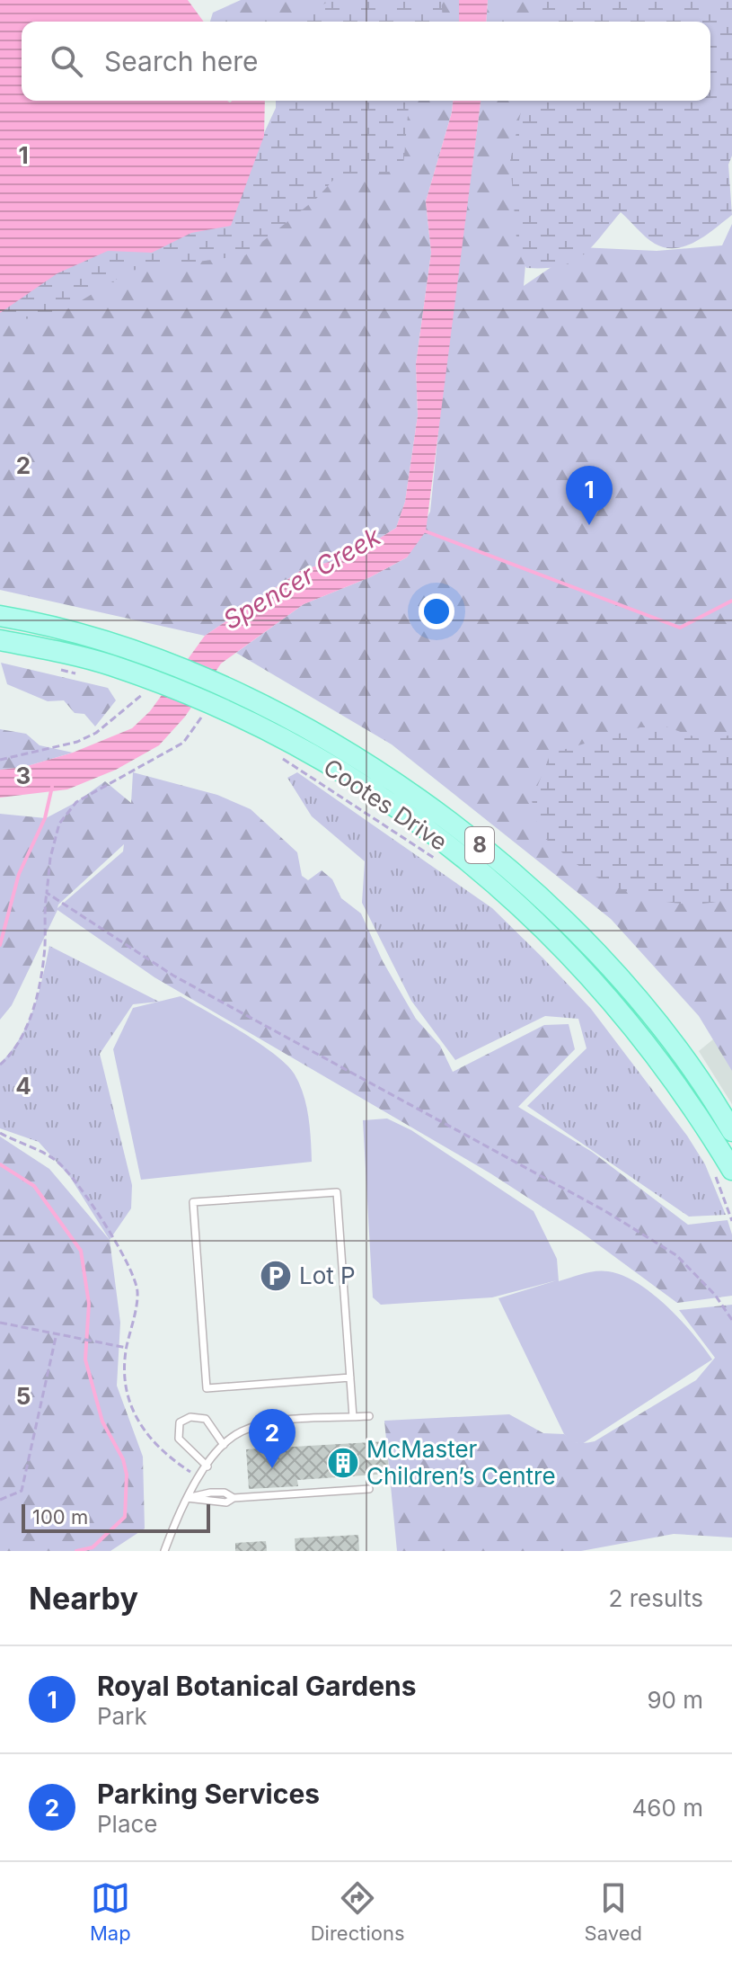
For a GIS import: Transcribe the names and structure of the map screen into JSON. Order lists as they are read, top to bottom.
{
  "streets": {
    "main road": ["Cootes Drive", "8"]
  },
  "water": ["Spencer Creek"],
  "places": {
    "parking": ["Lot P"],
    "building": ["McMaster Children’s Centre"]
  },
  "scale_bar": "100 m",
  "page": {
    "search": "Search here",
    "pins": ["1", "2"],
    "scale": "100 m",
    "heading": ["Nearby", "2 results"],
    "list": [
      {
        "mark": "1",
        "name": "Royal Botanical Gardens",
        "note": "Park",
        "value": "90 m"
      },
      {
        "mark": "2",
        "name": "Parking Services",
        "note": "Place",
        "value": "460 m"
      }
    ],
    "nav": ["Map", "Directions", "Saved"]
  },
  "grid": {
    "rows": [
      "1",
      "2",
      "3",
      "4",
      "5"
    ]
  }
}
